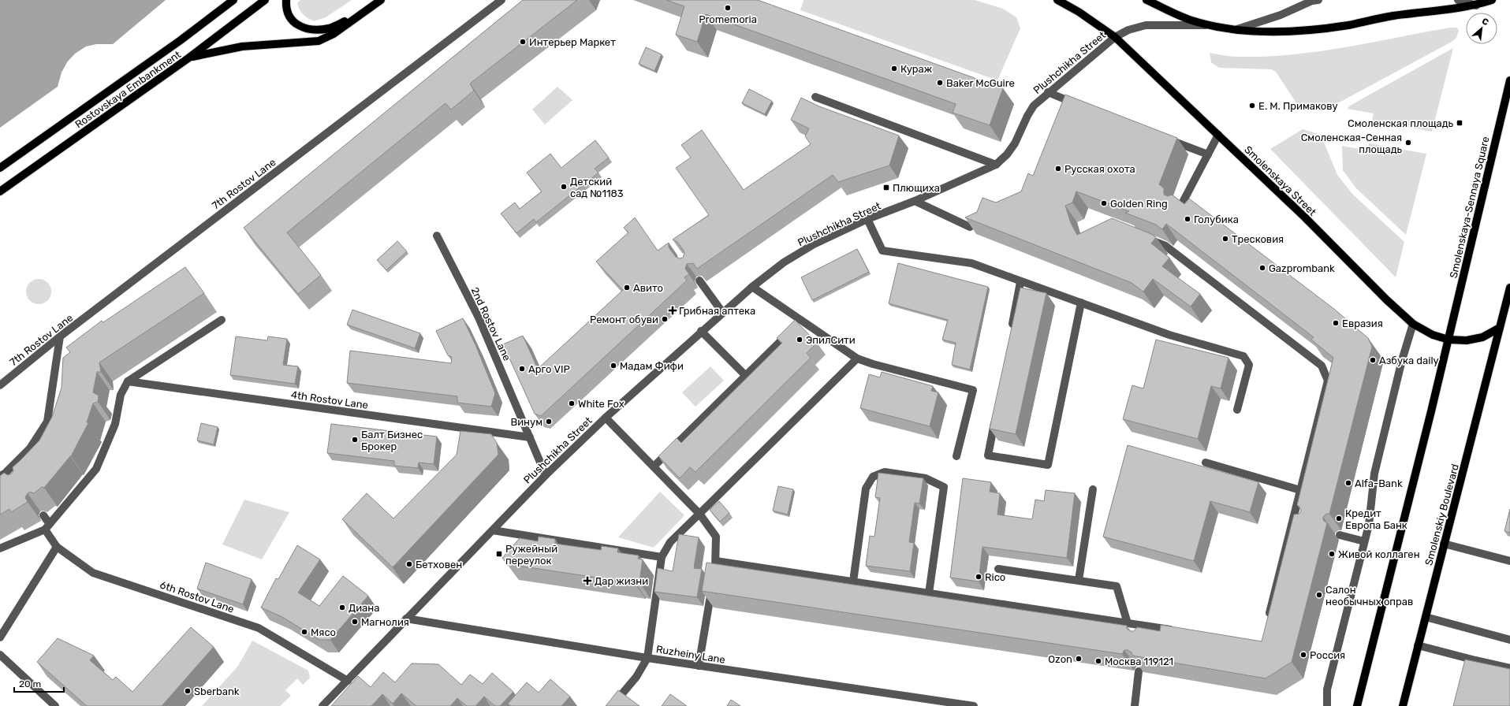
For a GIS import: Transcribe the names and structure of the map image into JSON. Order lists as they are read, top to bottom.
{
  "streets": {
    "main road": [
      "Rostovskaya Embankment",
      "Smolenskaya Street",
      "Smolenskaya-Sennaya Square",
      "Smolenskiy Boulevard"
    ],
    "street": [
      "Plushchikha Street",
      "7th Rostov Lane",
      "2nd Rostov Lane",
      "4th Rostov Lane",
      "6th Rostov Lane",
      "Ruzheiny Lane"
    ]
  },
  "crossings": [
    ["Plushchikha Street", "Smolenskaya Street"],
    ["Plushchikha Street", "2nd Rostov Lane"],
    ["Plushchikha Street", "6th Rostov Lane"],
    ["Plushchikha Street", "Ruzheiny Lane"],
    ["Smolenskaya Street", "Smolenskaya-Sennaya Square"],
    ["Smolenskaya Street", "Smolenskiy Boulevard"],
    ["2nd Rostov Lane", "4th Rostov Lane"]
  ],
  "places": {
    "other": [
      "Promemoria",
      "Интерьер Маркет",
      "Кураж",
      "Baker McGuire",
      "Е. М. Примакову",
      "Смоленская-Сенная площадь",
      "Русская охота",
      "Детский сад №1183",
      "Golden Ring",
      "Голубика",
      "Тресковия",
      "Gazprombank",
      "Авито",
      "Ремонт обуви",
      "Евразия",
      "ЭпилСити",
      "Азбука daily",
      "Мадам Фифи",
      "Арго VIP",
      "White Fox",
      "Винум",
      "Балт Бизнес Брокер",
      "Alfa-Bank",
      "Кредит Европа Банк",
      "Живой коллаген",
      "Бетховен",
      "Rico",
      "Салон необычных оправ",
      "Диана",
      "Магнолия",
      "Мясо",
      "Россия",
      "Ozon",
      "Москва 119121",
      "Sberbank"
    ],
    "transit": ["Смоленская площадь", "Плющиха", "Ружейный переулок"],
    "health": ["Грибная аптека", "Дар жизни"]
  },
  "scale_bar": "20 m",
  "north": "top right"
}
